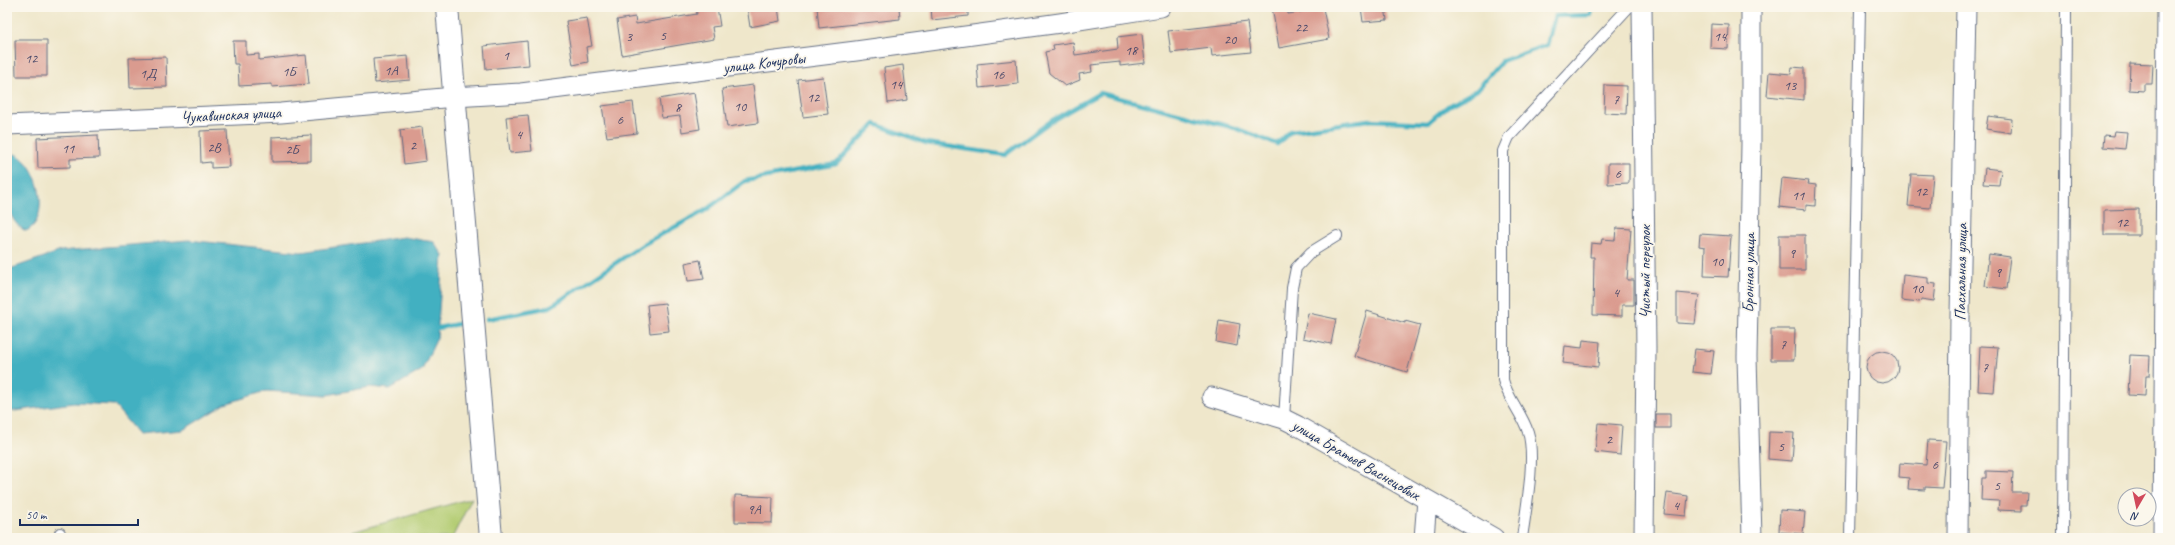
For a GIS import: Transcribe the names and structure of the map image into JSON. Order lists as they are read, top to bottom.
{
  "streets": {
    "street": [
      "улица Кочуровы",
      "Чукавинская улица",
      "Чистый переулок",
      "Пасхальная улица",
      "Бронная улица",
      "улица Братьев Васнецовых"
    ]
  },
  "crossings": [
    ["улица Кочуровы", "Чукавинская улица"]
  ],
  "house_numbers": [
    "22",
    "5",
    "3",
    "14",
    "20",
    "18",
    "1",
    "12",
    "1А",
    "1Б",
    "1Д",
    "16",
    "14",
    "13",
    "12",
    "7",
    "10",
    "8",
    "6",
    "4",
    "2",
    "2В",
    "11",
    "2Б",
    "6",
    "12",
    "11",
    "12",
    "9",
    "10",
    "9",
    "10",
    "4",
    "7",
    "7",
    "2",
    "5",
    "6",
    "5",
    "4",
    "9А"
  ],
  "scale_bar": "50 m",
  "north": "bottom"
}
